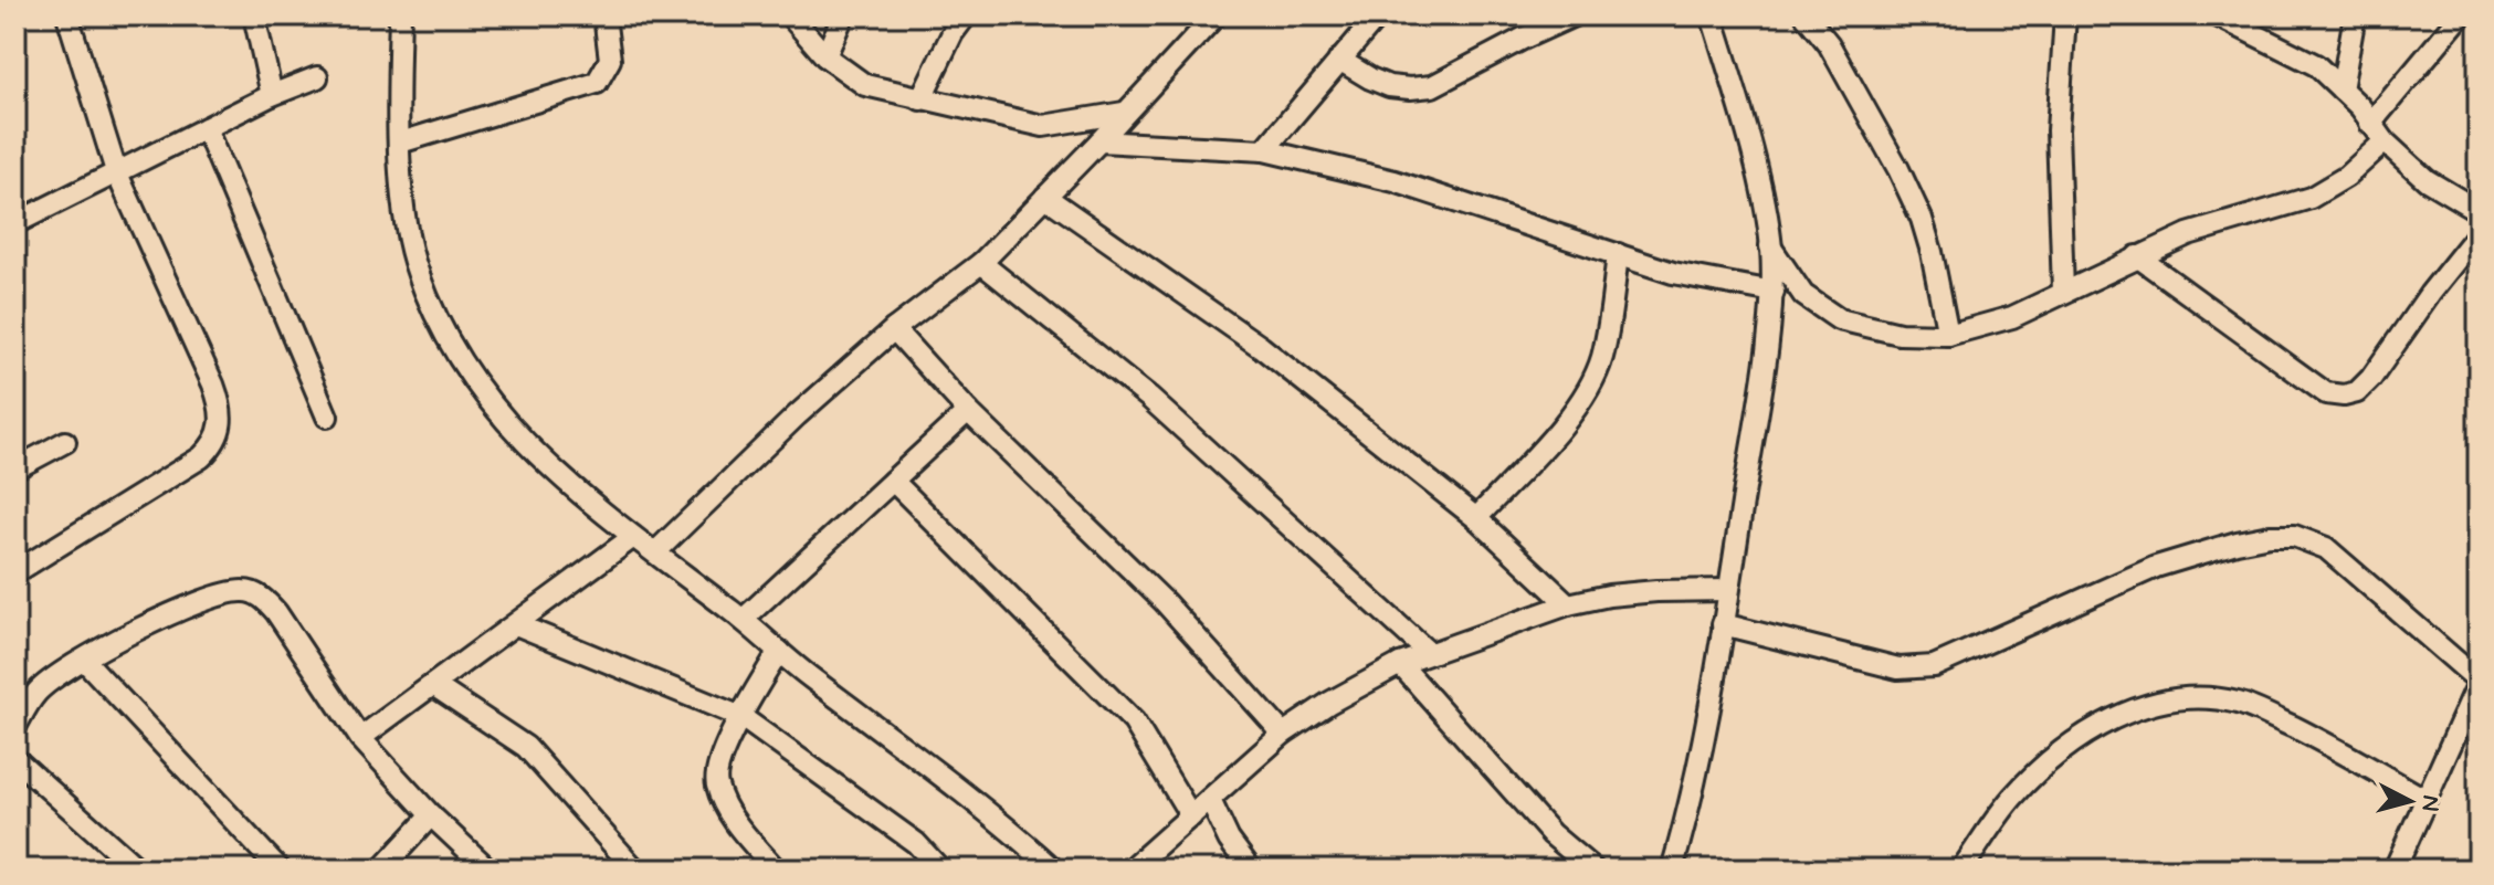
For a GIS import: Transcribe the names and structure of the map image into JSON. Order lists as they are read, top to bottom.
{
  "north": "right"
}
